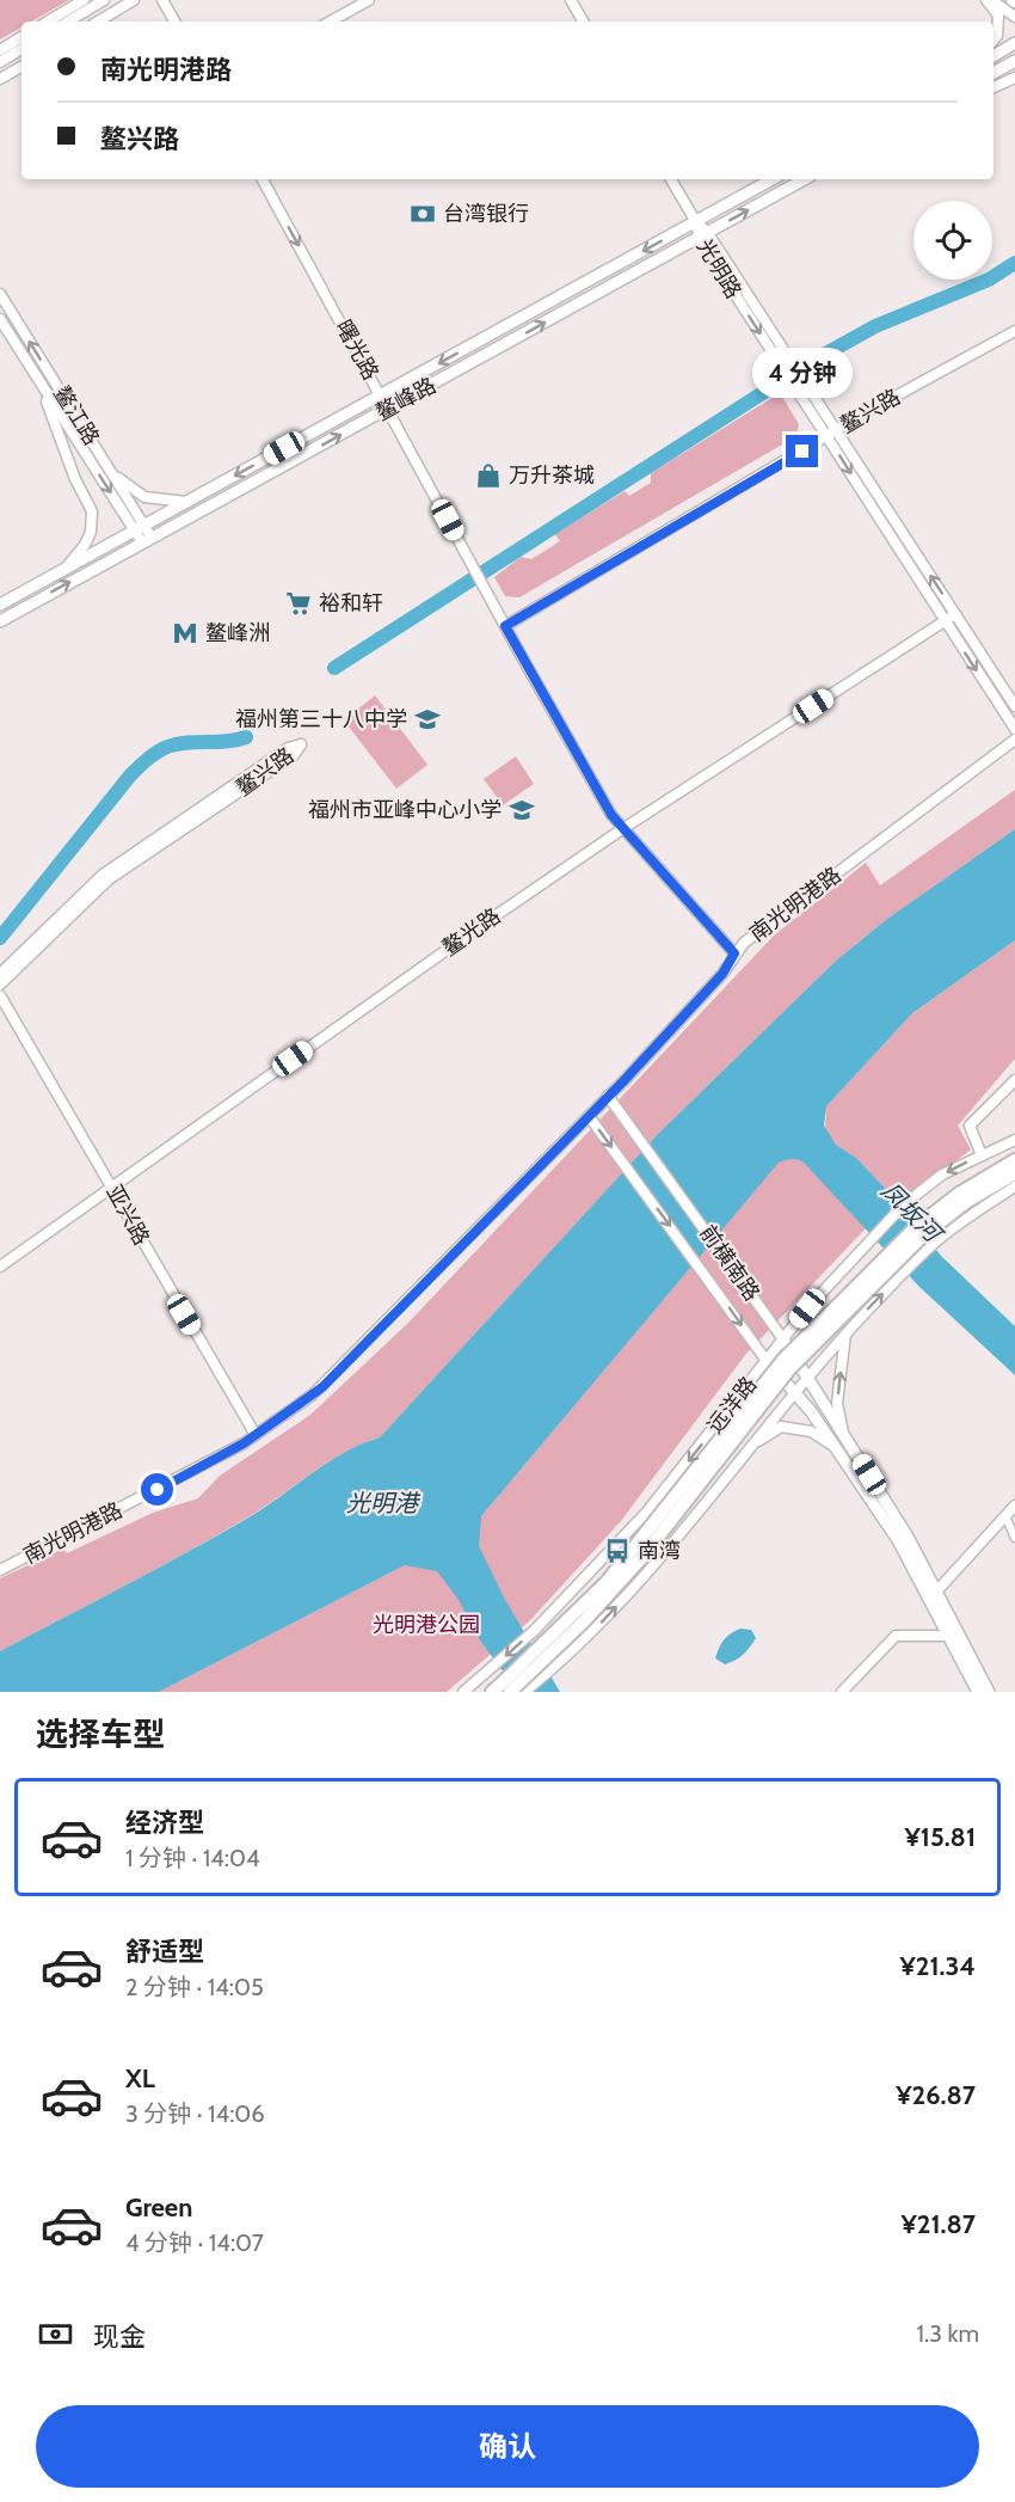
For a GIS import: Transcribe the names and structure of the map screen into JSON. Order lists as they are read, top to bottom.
{
  "streets": {
    "main road": [
      "光明路",
      "曙光路",
      "鳌峰路",
      "鳌兴路",
      "鳌江路",
      "南光明港路",
      "鳌光路",
      "亚兴路",
      "前横南路",
      "远洋路"
    ]
  },
  "crossings": [
    ["光明路", "鳌峰路"],
    ["光明路", "鳌兴路"],
    ["光明路", "鳌光路"],
    ["曙光路", "鳌峰路"],
    ["曙光路", "鳌兴路"],
    ["曙光路", "南光明港路"],
    ["曙光路", "鳌光路"],
    ["鳌峰路", "鳌江路"],
    ["南光明港路", "亚兴路"],
    ["南光明港路", "前横南路"],
    ["鳌光路", "亚兴路"],
    ["前横南路", "远洋路"]
  ],
  "water": ["凤坂河", "光明港"],
  "parks": ["光明港公园"],
  "places": {
    "bank": ["台湾银行"],
    "shop": ["万升茶城"],
    "supermarket": ["裕和轩"],
    "metro station": ["鳌峰洲"],
    "school or university": ["福州第三十八中学", "福州市亚峰中心小学"],
    "bus stop": ["南湾"]
  },
  "page": {
    "banner": ["南光明港路", "鳌兴路"],
    "bubble": "4 分钟",
    "heading": "选择车型",
    "list": [
      {
        "name": "经济型",
        "note": "1 分钟 · 14:04",
        "value": "¥15.81"
      },
      {
        "name": "舒适型",
        "note": "2 分钟 · 14:05",
        "value": "¥21.34"
      },
      {
        "name": "XL",
        "note": "3 分钟 · 14:06",
        "value": "¥26.87"
      },
      {
        "name": "Green",
        "note": "4 分钟 · 14:07",
        "value": "¥21.87"
      }
    ],
    "pay": ["现金", "1.3 km"],
    "buttons": "确认"
  }
}
